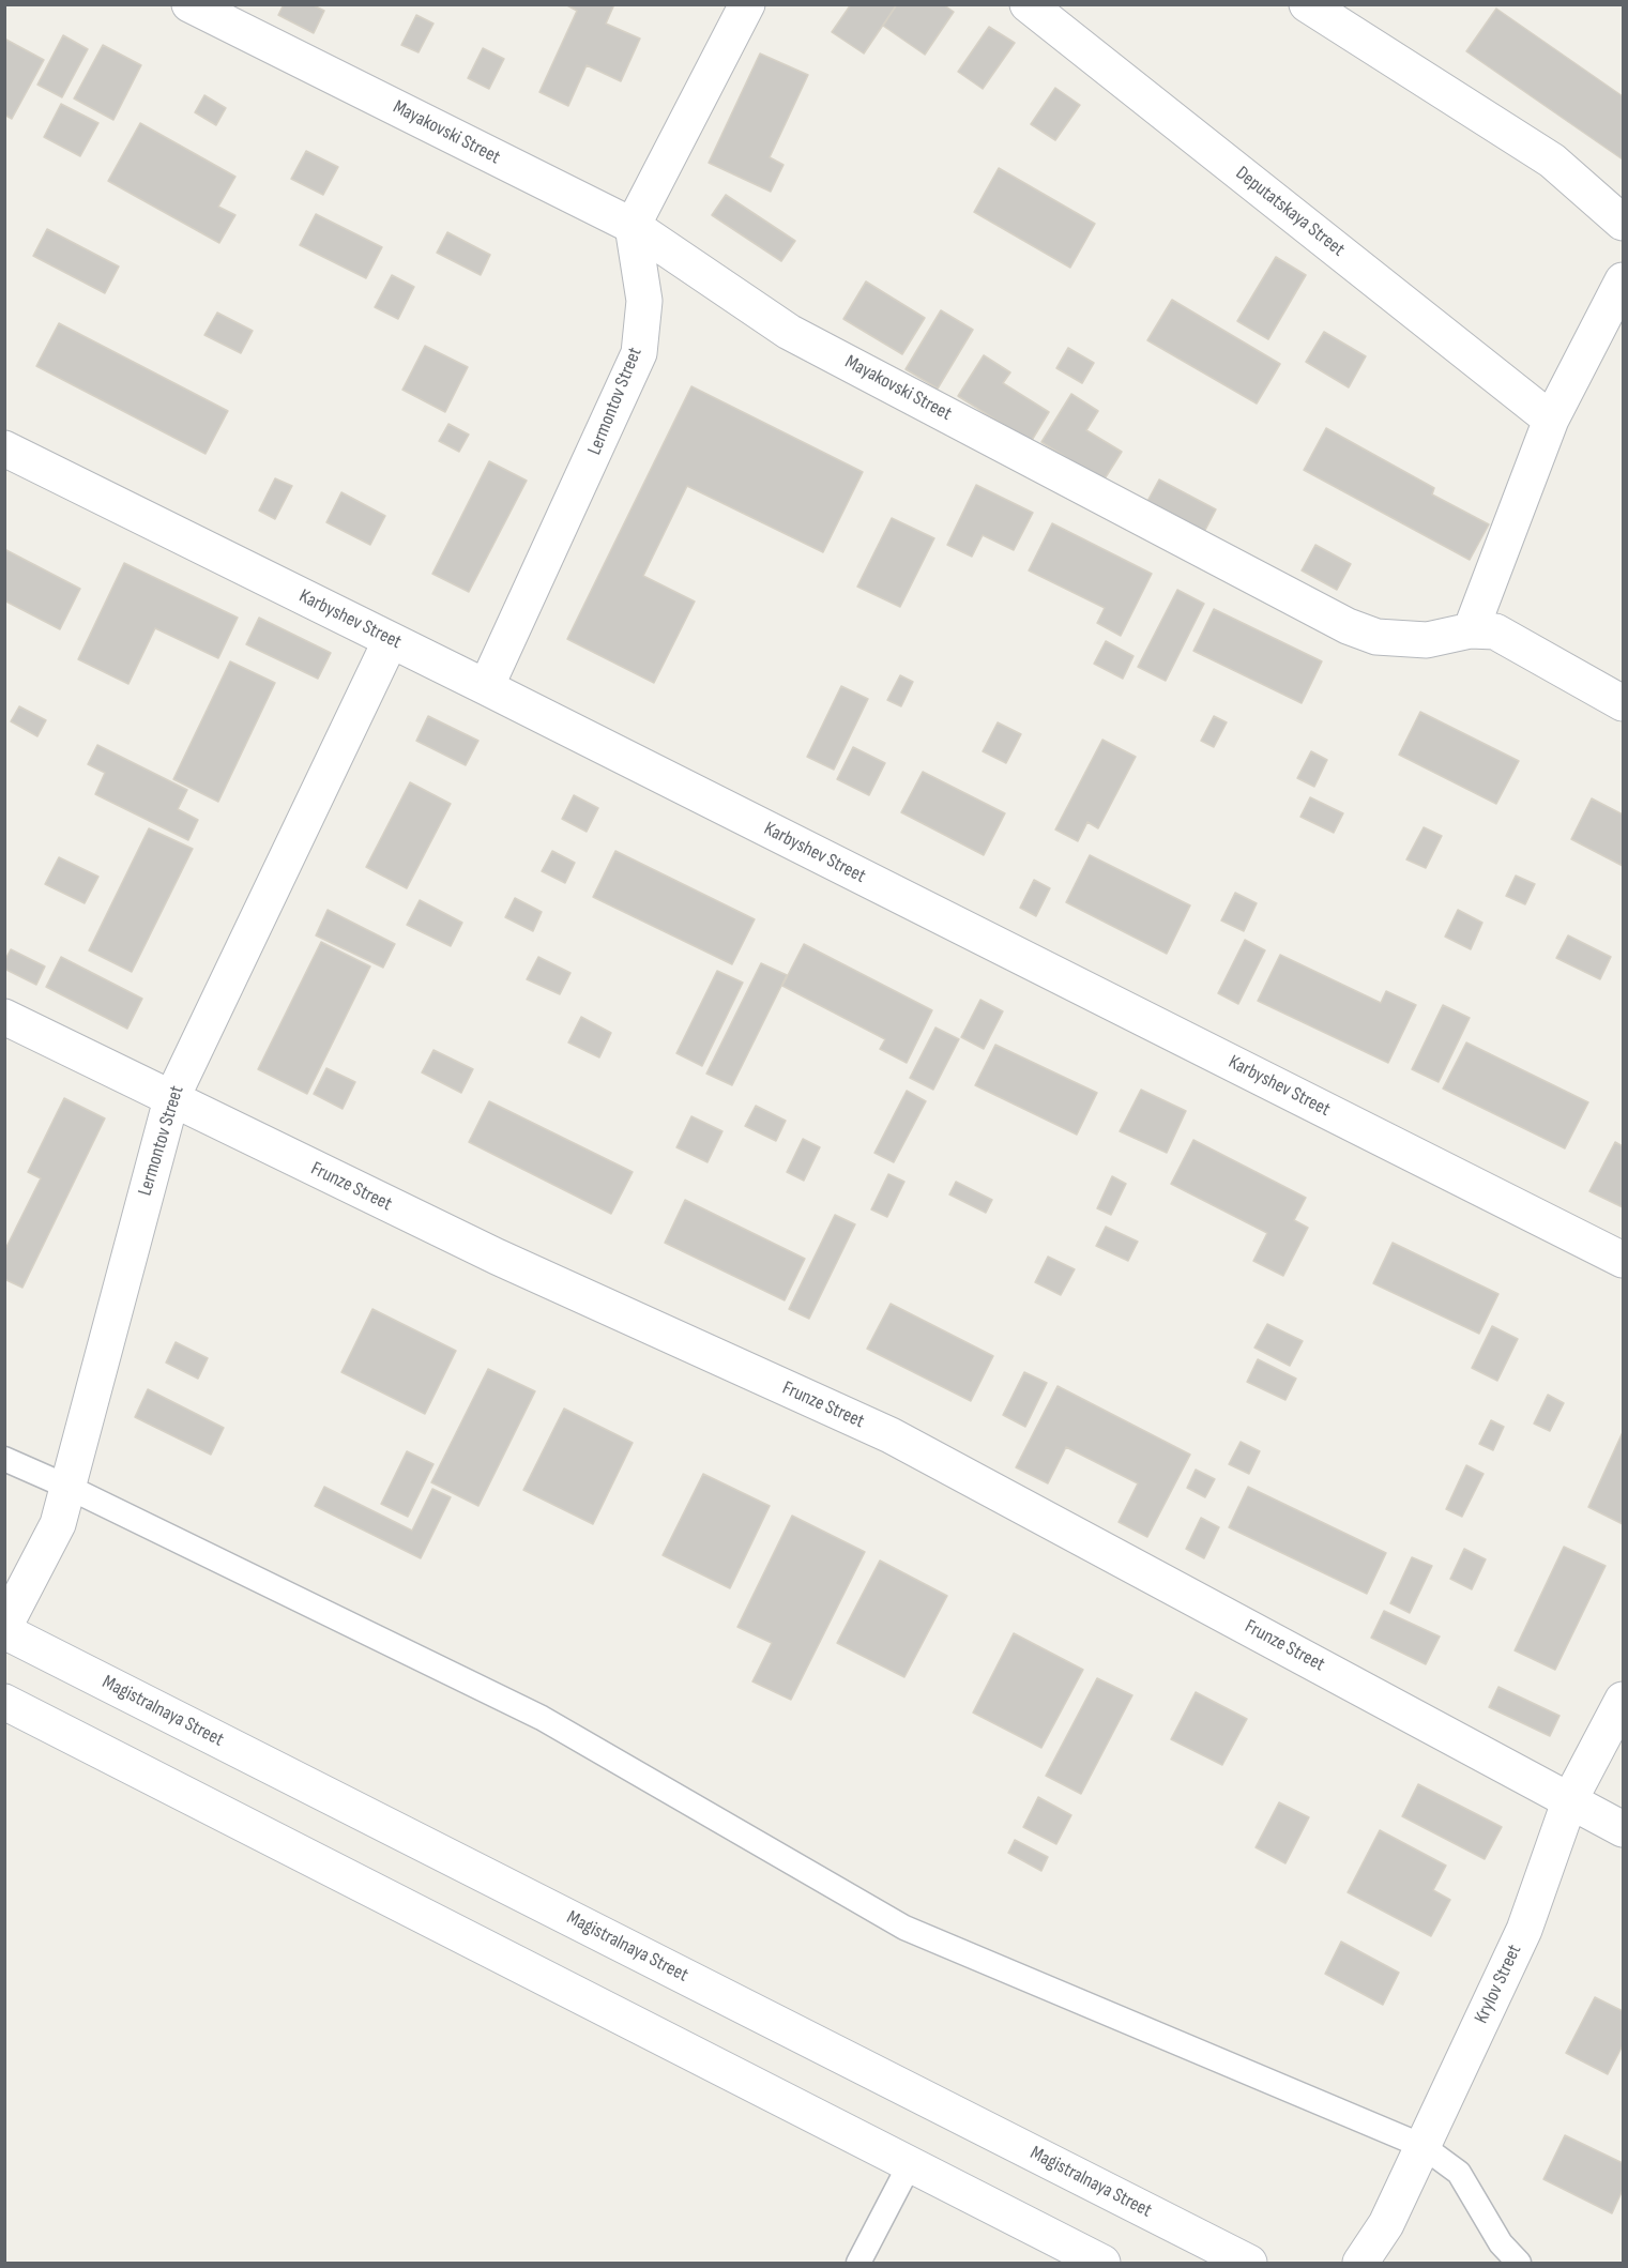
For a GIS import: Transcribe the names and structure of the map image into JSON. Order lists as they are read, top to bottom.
{
  "streets": {
    "street": [
      "Mayakovski Street",
      "Deputatskaya Street",
      "Lermontov Street",
      "Karbyshev Street",
      "Frunze Street",
      "Magistralnaya Street",
      "Krylov Street"
    ]
  },
  "crossings": [
    ["Mayakovski Street", "Lermontov Street"],
    ["Lermontov Street", "Karbyshev Street"],
    ["Lermontov Street", "Frunze Street"],
    ["Lermontov Street", "Magistralnaya Street"],
    ["Frunze Street", "Krylov Street"]
  ]
}
